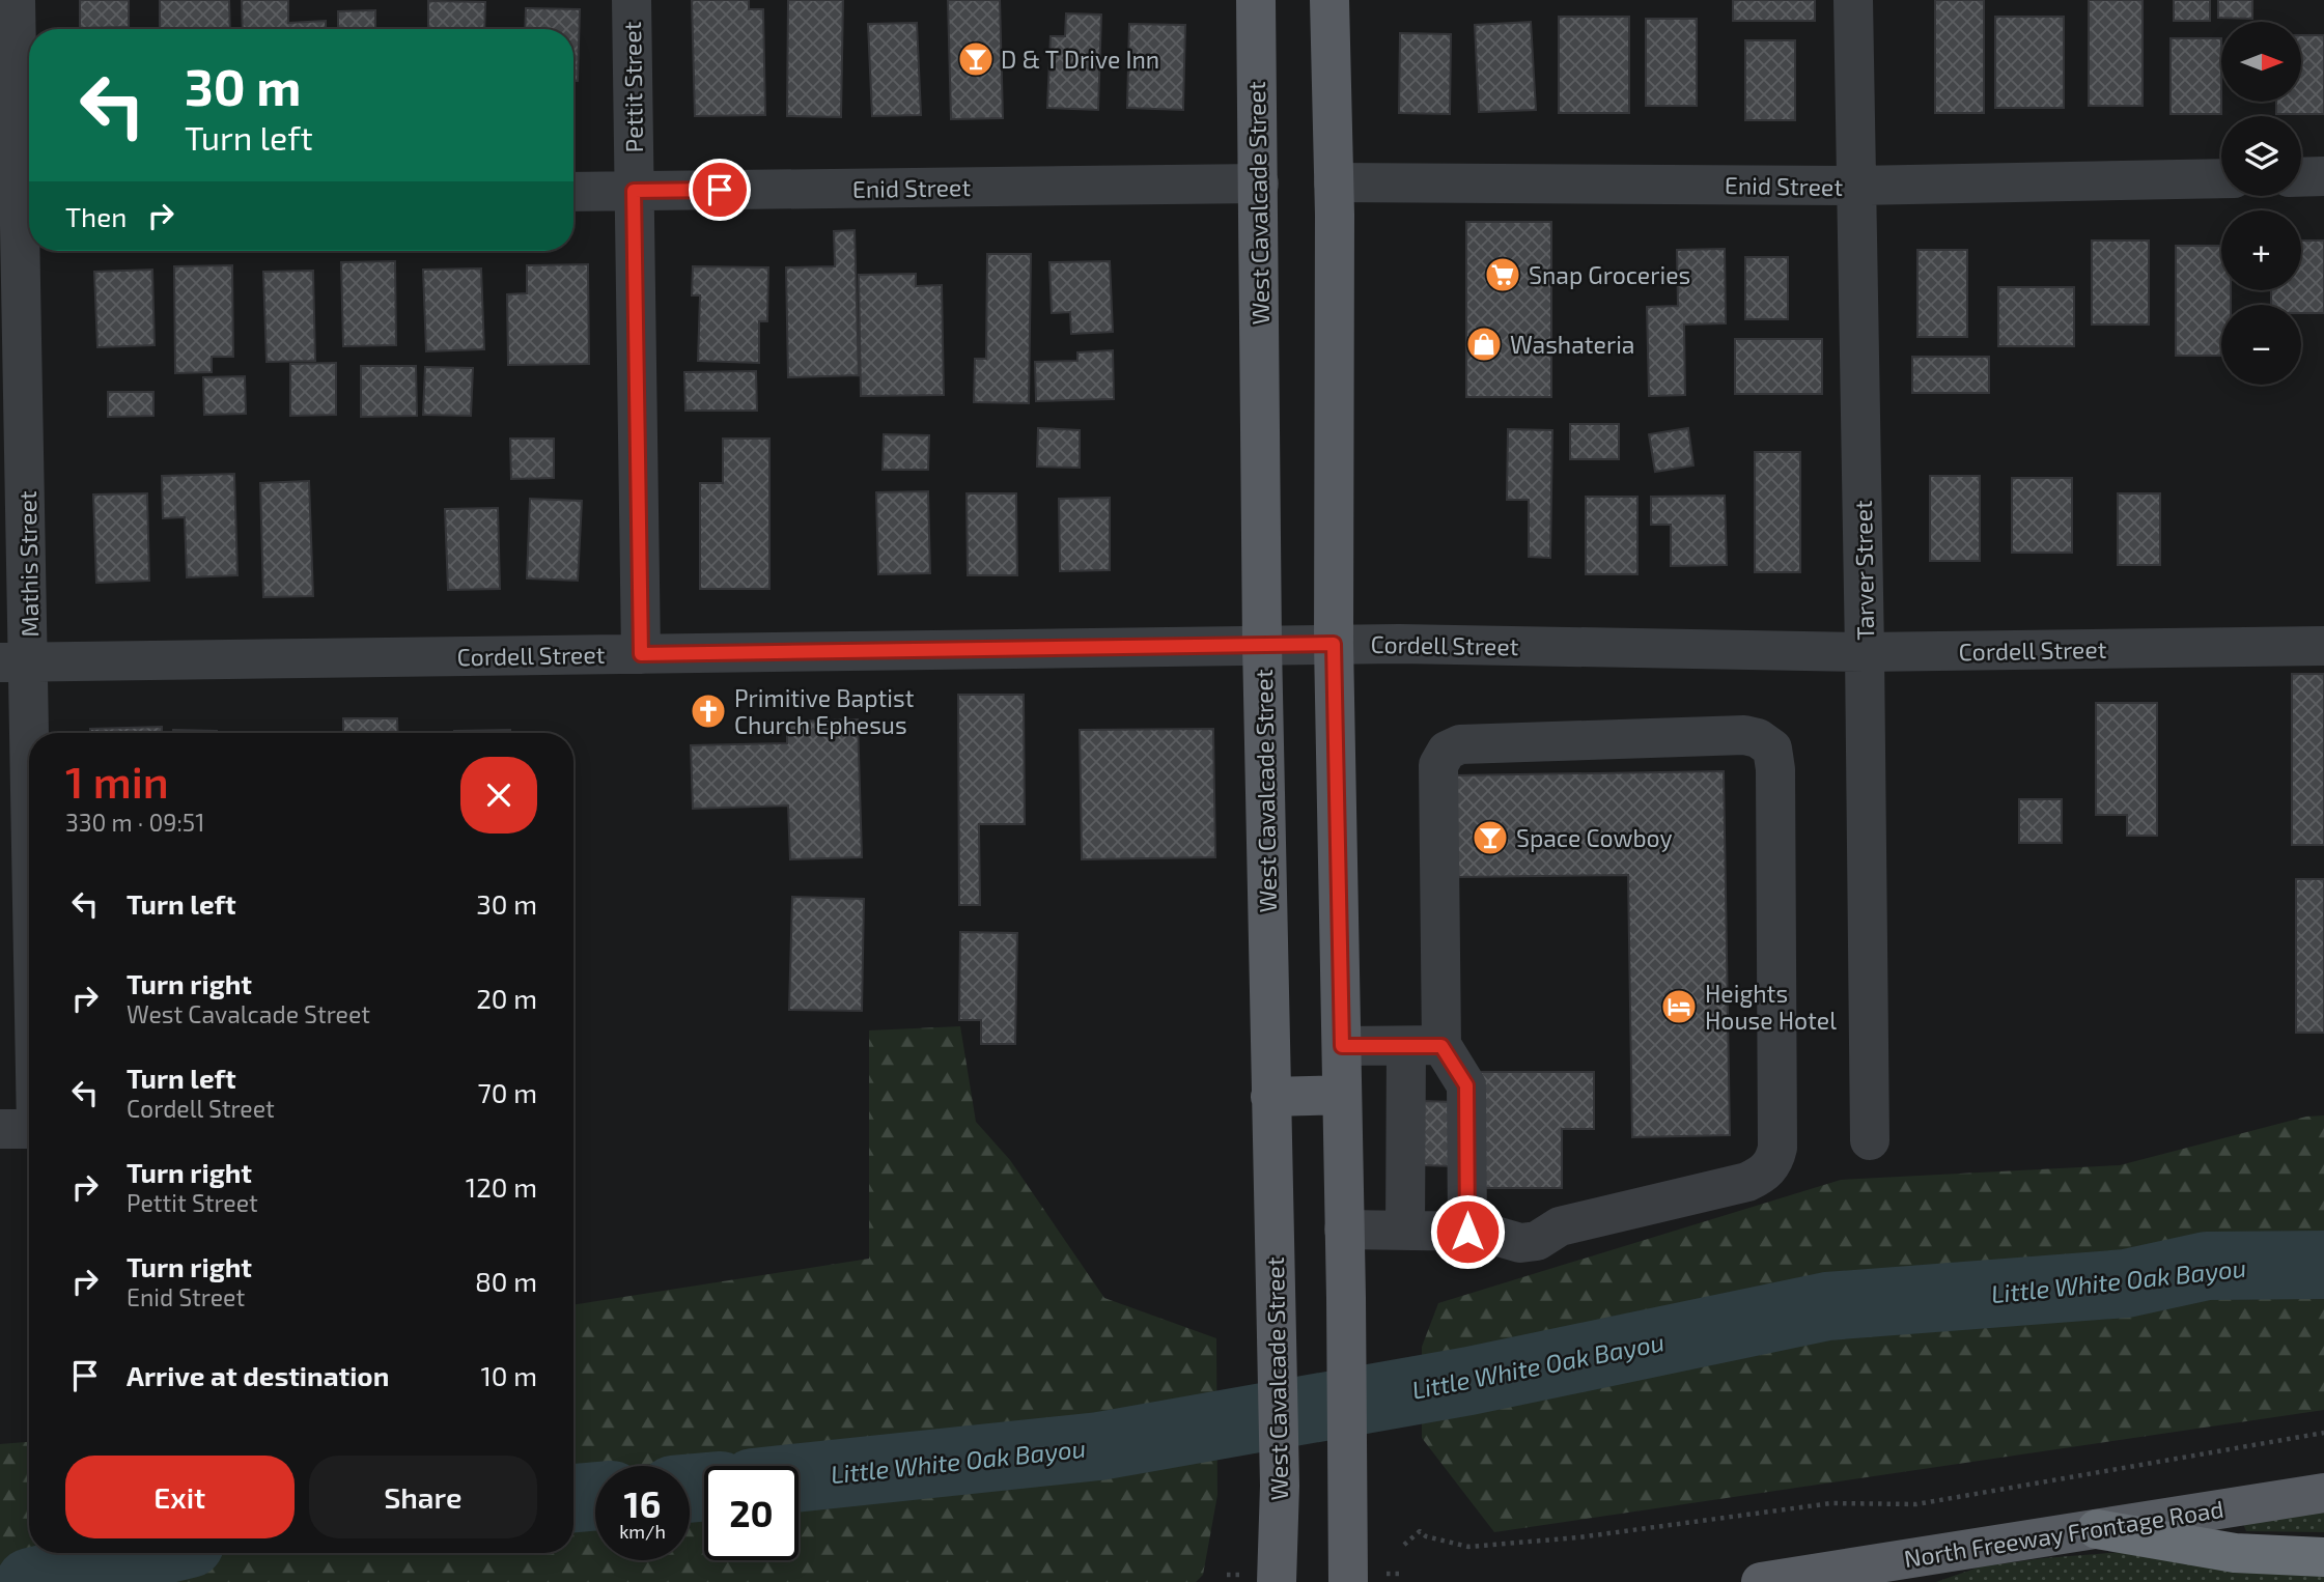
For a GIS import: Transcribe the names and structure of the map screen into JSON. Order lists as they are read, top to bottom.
{
  "streets": {
    "main road": ["West Cavalcade Street", "North Freeway Frontage Road"],
    "street": [
      "Pettit Street",
      "Enid Street",
      "Mathis Street",
      "Tarver Street",
      "Cordell Street"
    ]
  },
  "crossings": [
    ["Pettit Street", "Enid Street"],
    ["Pettit Street", "Cordell Street"],
    ["Enid Street", "West Cavalcade Street"],
    ["Enid Street", "Tarver Street"],
    ["West Cavalcade Street", "Cordell Street"],
    ["Mathis Street", "Cordell Street"],
    ["Tarver Street", "Cordell Street"]
  ],
  "water": ["Little White Oak Bayou"],
  "places": {
    "bar": ["D & T Drive Inn", "Space Cowboy"],
    "supermarket": ["Snap Groceries"],
    "shop": ["Washateria"],
    "church": ["Primitive Baptist Church Ephesus"],
    "hotel": ["Heights House Hotel"]
  },
  "north": "right",
  "page": {
    "map_buttons": ["+", "−"],
    "turn": ["30 m", "Turn left"],
    "then": "Then",
    "heading": ["1 min", "330 m · 09:51"],
    "list": [
      {
        "name": "Turn left",
        "value": "30 m"
      },
      {
        "name": "Turn right",
        "note": "West Cavalcade Street",
        "value": "20 m"
      },
      {
        "name": "Turn left",
        "note": "Cordell Street",
        "value": "70 m"
      },
      {
        "name": "Turn right",
        "note": "Pettit Street",
        "value": "120 m"
      },
      {
        "name": "Turn right",
        "note": "Enid Street",
        "value": "80 m"
      },
      {
        "name": "Arrive at destination",
        "value": "10 m"
      }
    ],
    "buttons": ["Exit", "Share"],
    "speed": "16 km/h",
    "limit": "20"
  }
}
